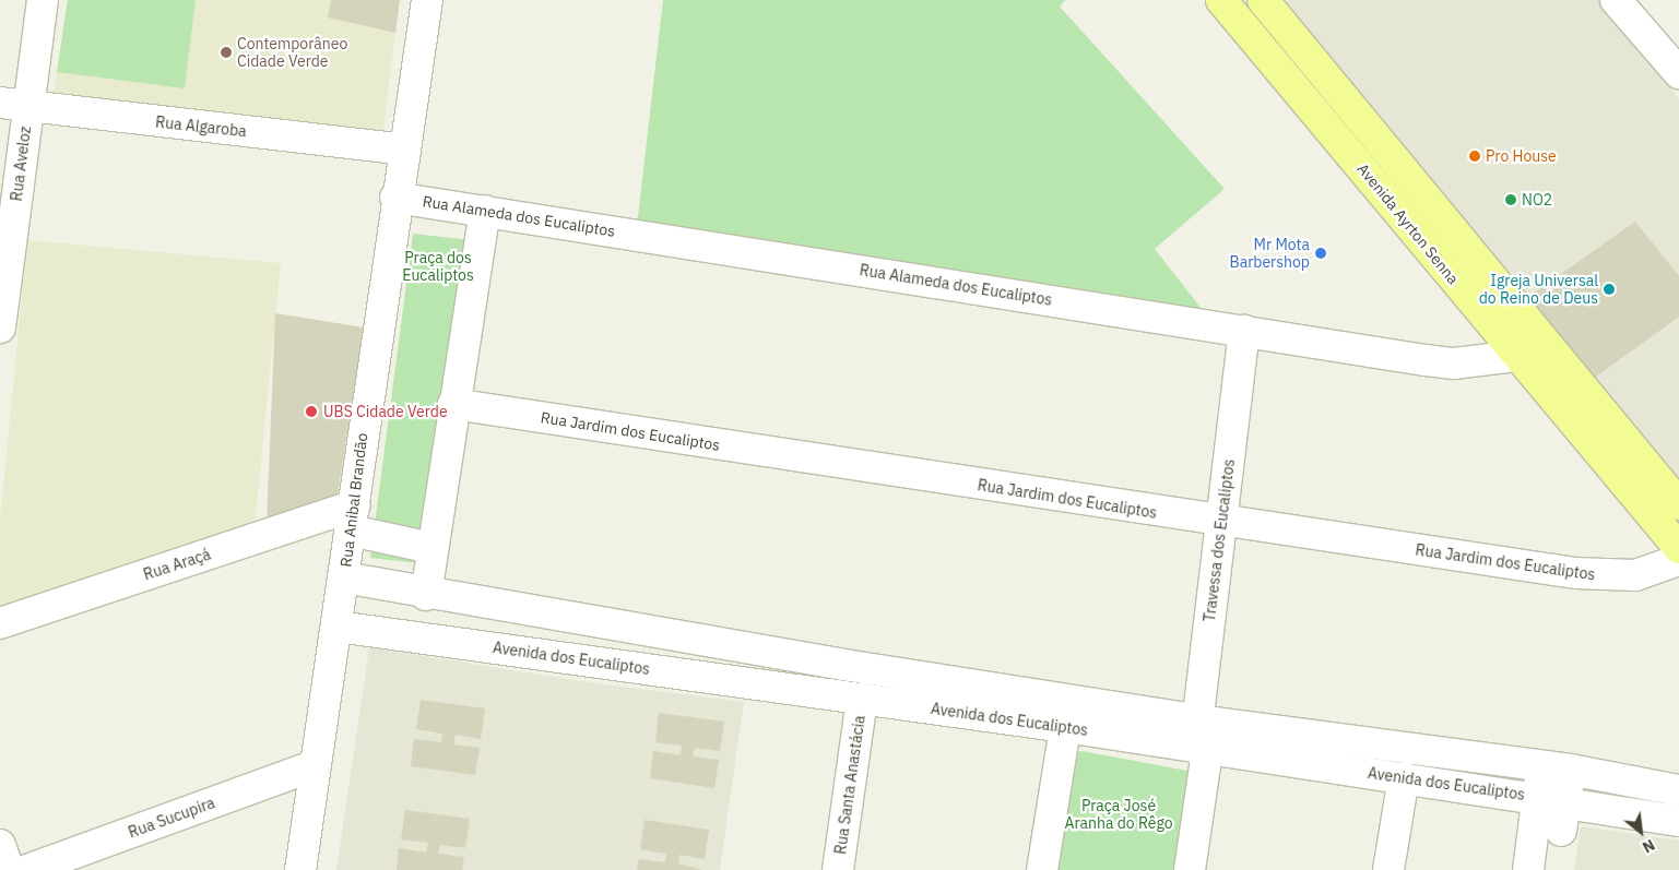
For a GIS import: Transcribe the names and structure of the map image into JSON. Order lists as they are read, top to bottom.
{
  "streets": {
    "main road": ["Avenida Ayrton Senna"],
    "street": [
      "Rua Algaroba",
      "Rua Aveloz",
      "Rua Alameda dos Eucaliptos",
      "Rua Jardim dos Eucaliptos",
      "Rua Aníbal Brandão",
      "Travessa dos Eucaliptos",
      "Rua Araçá",
      "Avenida dos Eucaliptos",
      "Rua Santa Anastácia",
      "Rua Sucupira"
    ]
  },
  "crossings": [
    ["Rua Algaroba", "Rua Aveloz"],
    ["Rua Algaroba", "Rua Aníbal Brandão"],
    ["Rua Alameda dos Eucaliptos", "Avenida Ayrton Senna"],
    ["Rua Alameda dos Eucaliptos", "Rua Aníbal Brandão"],
    ["Rua Alameda dos Eucaliptos", "Travessa dos Eucaliptos"],
    ["Rua Jardim dos Eucaliptos", "Travessa dos Eucaliptos"],
    ["Rua Aníbal Brandão", "Rua Araçá"],
    ["Rua Aníbal Brandão", "Avenida dos Eucaliptos"],
    ["Rua Aníbal Brandão", "Rua Sucupira"],
    ["Travessa dos Eucaliptos", "Avenida dos Eucaliptos"],
    ["Avenida dos Eucaliptos", "Rua Santa Anastácia"]
  ],
  "parks": ["Praça dos Eucaliptos", "Praça José Aranha do Rêgo"],
  "places": [
    "Contemporâneo Cidade Verde",
    "Pro House",
    "NO2",
    "Mr Mota Barbershop",
    "Igreja Universal do Reino de Deus",
    "UBS Cidade Verde"
  ],
  "north": "bottom right"
}
